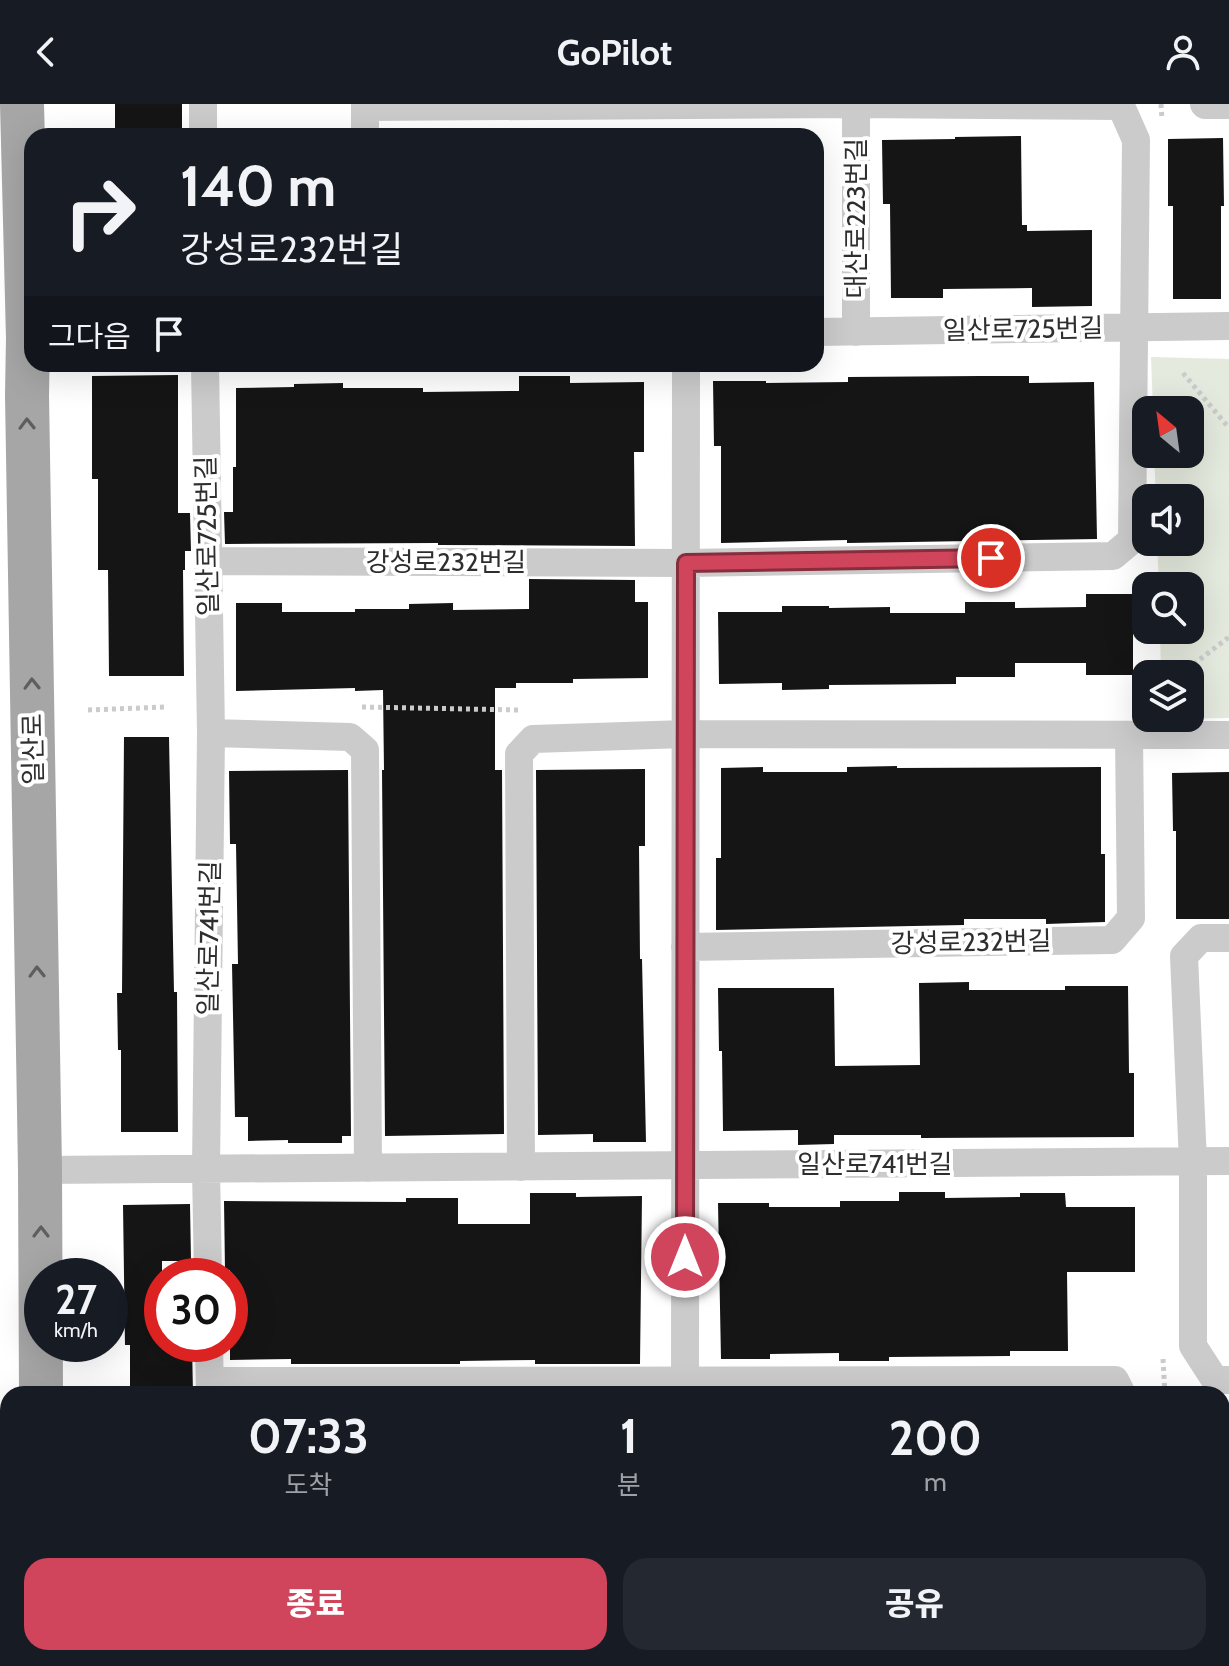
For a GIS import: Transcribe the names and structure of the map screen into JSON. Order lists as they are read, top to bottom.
{
  "streets": {
    "main road": ["일산로"],
    "street": [
      "대산로223번길",
      "일산로725번길",
      "강성로232번길",
      "일산로741번길"
    ]
  },
  "crossings": [
    ["대산로223번길", "일산로725번길"],
    ["대산로223번길", "강성로232번길"],
    ["일산로725번길", "강성로232번길"],
    ["일산로725번길", "일산로741번길"],
    ["일산로", "일산로741번길"]
  ],
  "one_way": ["일산로"],
  "north": "top left",
  "page": {
    "header": "GoPilot",
    "turn": ["140 m", "강성로232번길"],
    "then": "그다음",
    "speed": "27 km/h",
    "limit": "30",
    "eta": [
      "07:33",
      "도착",
      "1",
      "분",
      "200",
      "m"
    ],
    "buttons": ["종료", "공유"]
  }
}
